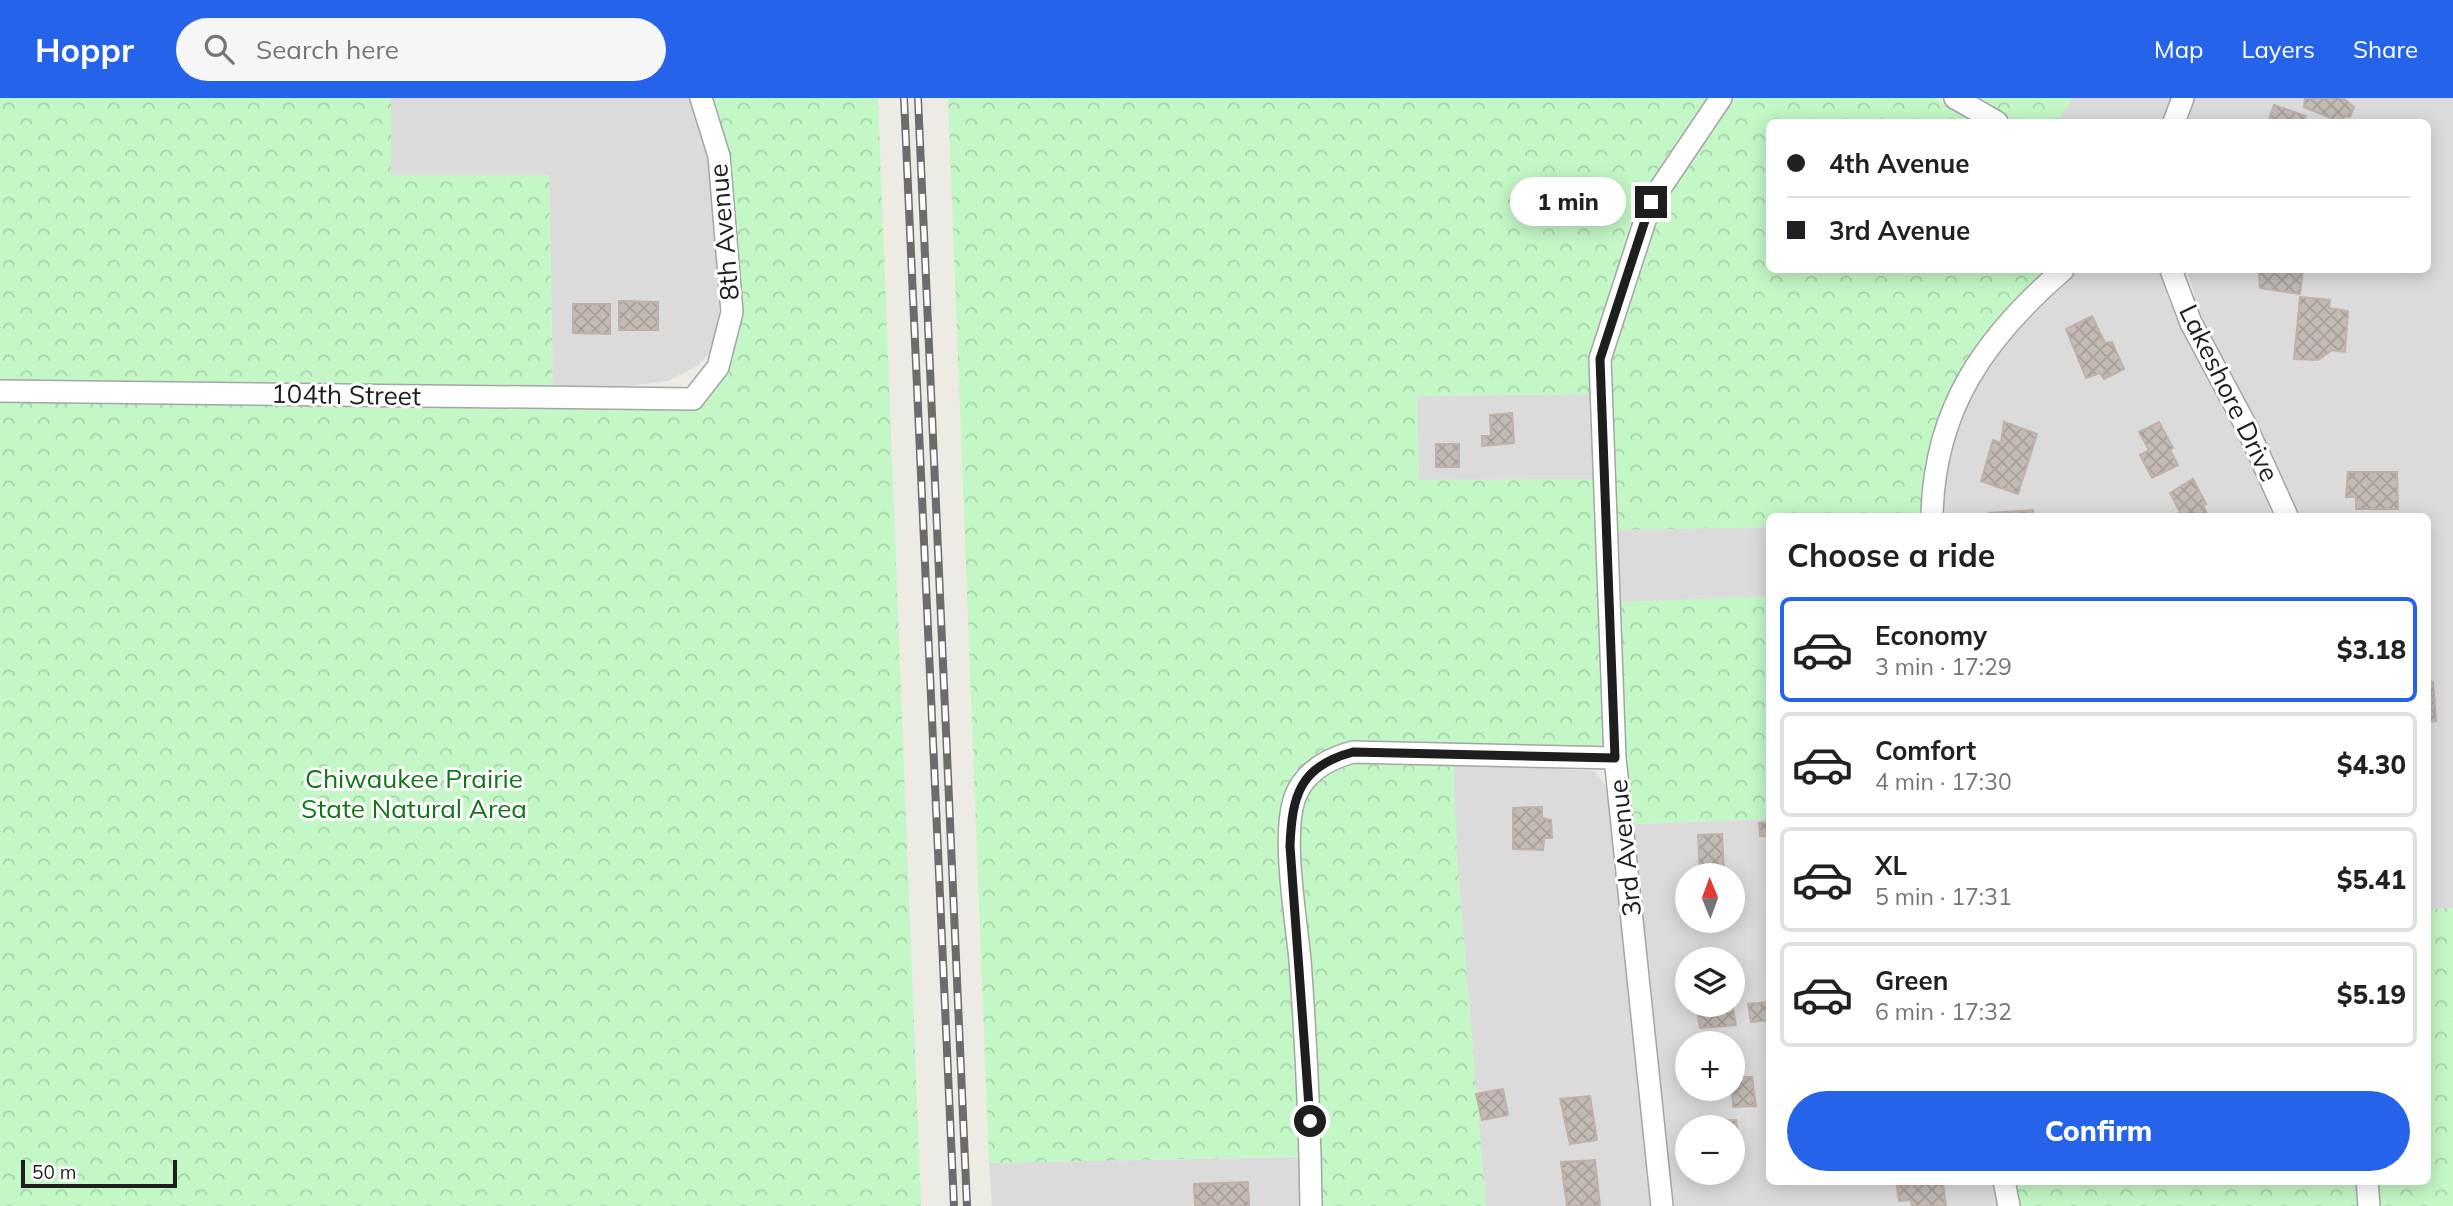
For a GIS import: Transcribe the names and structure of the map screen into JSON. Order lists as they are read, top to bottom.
{
  "streets": {
    "street": [
      "8th Avenue",
      "Lakeshore Drive",
      "104th Street",
      "3rd Avenue"
    ]
  },
  "crossings": [
    ["8th Avenue", "104th Street"]
  ],
  "parks": ["Chiwaukee Prairie State Natural Area"],
  "scale_bar": "50 m",
  "north": "top",
  "page": {
    "header": "Hoppr",
    "search": "Search here",
    "nav": ["Map", "Layers", "Share"],
    "banner": ["4th Avenue", "3rd Avenue"],
    "bubble": "1 min",
    "heading": "Choose a ride",
    "list": [
      {
        "name": "Economy",
        "note": "3 min · 17:29",
        "value": "$3.18"
      },
      {
        "name": "Comfort",
        "note": "4 min · 17:30",
        "value": "$4.30"
      },
      {
        "name": "XL",
        "note": "5 min · 17:31",
        "value": "$5.41"
      },
      {
        "name": "Green",
        "note": "6 min · 17:32",
        "value": "$5.19"
      }
    ],
    "map_buttons": ["+", "−"],
    "buttons": "Confirm",
    "scale": "50 m"
  }
}
